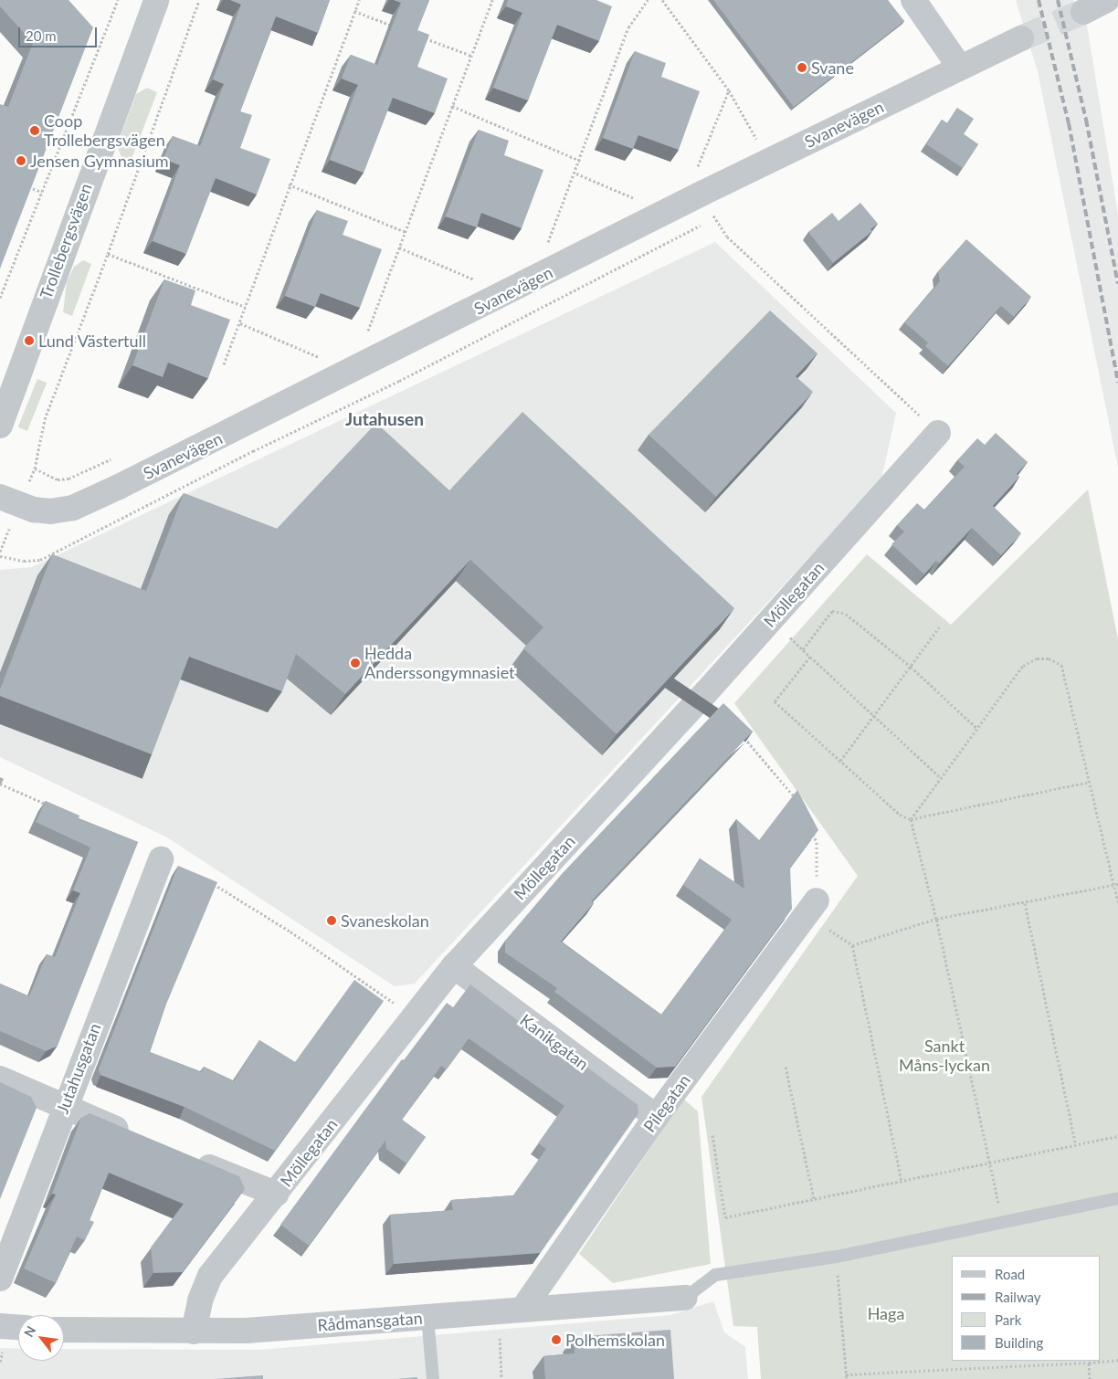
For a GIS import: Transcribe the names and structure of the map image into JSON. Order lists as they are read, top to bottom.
{
  "streets": {
    "street": [
      "Svanevägen",
      "Trollebergsvägen",
      "Möllegatan",
      "Kanikgatan",
      "Jutahusgatan",
      "Pilegatan",
      "Rådmansgatan"
    ]
  },
  "crossings": [
    ["Möllegatan", "Kanikgatan"],
    ["Möllegatan", "Rådmansgatan"],
    ["Kanikgatan", "Pilegatan"],
    ["Pilegatan", "Rådmansgatan"]
  ],
  "districts": ["Jutahusen"],
  "parks": ["Sankt Måns-lyckan", "Haga"],
  "places": [
    "Svane",
    "Coop Trollebergsvägen",
    "Jensen Gymnasium",
    "Lund Västertull",
    "Hedda Anderssongymnasiet",
    "Svaneskolan",
    "Polhemskolan"
  ],
  "legend": [
    "Road",
    "Railway",
    "Park",
    "Building"
  ],
  "scale_bar": "20 m",
  "north": "top left"
}
